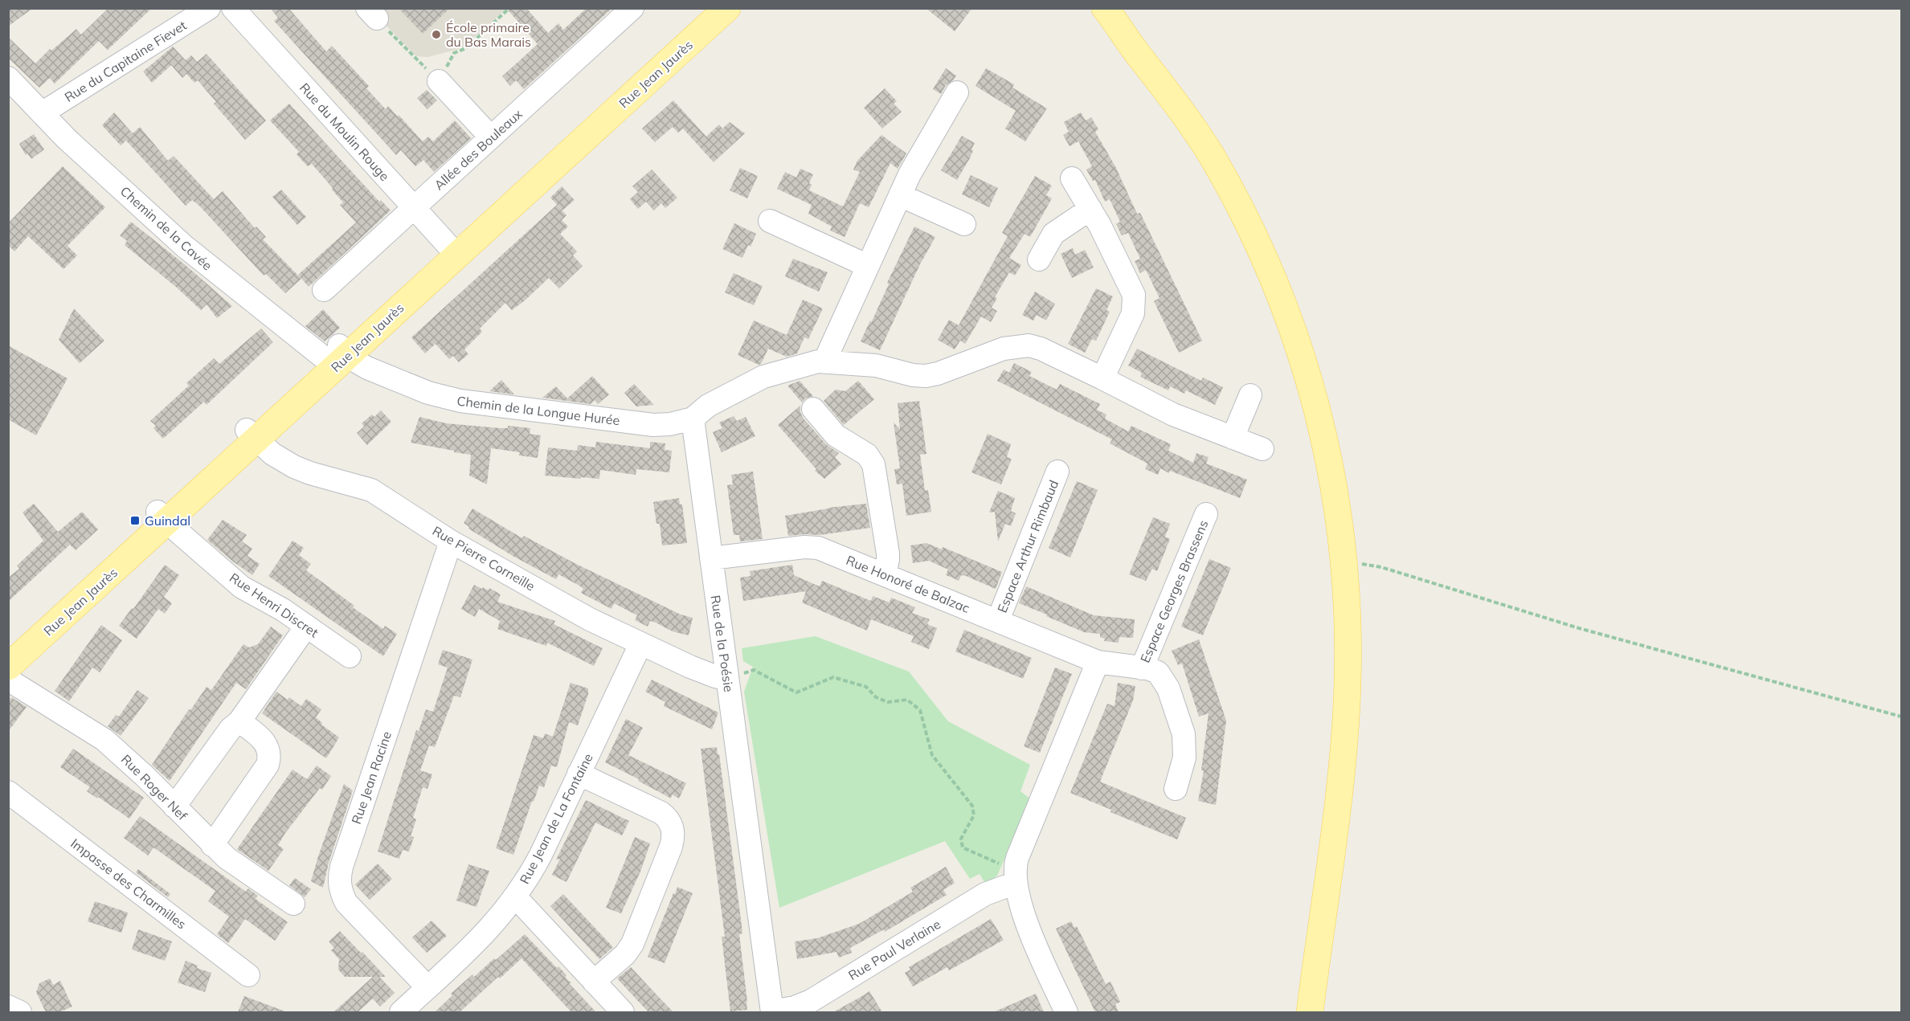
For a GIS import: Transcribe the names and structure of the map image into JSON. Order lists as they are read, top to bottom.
{
  "streets": {
    "main road": ["Rue Jean Jaurès"],
    "street": [
      "Rue du Capitaine Fievet",
      "Rue du Moulin Rouge",
      "Allée des Bouleaux",
      "Chemin de la Cavée",
      "Chemin de la Longue Hurée",
      "Espace Arthur Rimbaud",
      "Rue Pierre Corneille",
      "Rue Honoré de Balzac",
      "Espace Georges Brassens",
      "Rue Henri Discret",
      "Rue de la Poésie",
      "Rue Jean Racine",
      "Rue Roger Nef",
      "Rue Jean de La Fontaine",
      "Impasse des Charmilles",
      "Rue Paul Verlaine"
    ]
  },
  "crossings": [
    ["Rue du Capitaine Fievet", "Chemin de la Cavée"],
    ["Rue Jean Jaurès", "Rue du Moulin Rouge"],
    ["Rue Jean Jaurès", "Chemin de la Cavée"],
    ["Rue Jean Jaurès", "Chemin de la Longue Hurée"],
    ["Rue Jean Jaurès", "Rue Pierre Corneille"],
    ["Rue Jean Jaurès", "Rue Henri Discret"],
    ["Rue du Moulin Rouge", "Allée des Bouleaux"],
    ["Chemin de la Cavée", "Chemin de la Longue Hurée"],
    ["Chemin de la Longue Hurée", "Rue de la Poésie"],
    ["Espace Arthur Rimbaud", "Rue Honoré de Balzac"],
    ["Rue Pierre Corneille", "Rue de la Poésie"],
    ["Rue Pierre Corneille", "Rue Jean Racine"],
    ["Rue Pierre Corneille", "Rue Jean de La Fontaine"],
    ["Rue Honoré de Balzac", "Espace Georges Brassens"],
    ["Rue Honoré de Balzac", "Rue de la Poésie"],
    ["Rue de la Poésie", "Rue Paul Verlaine"],
    ["Rue Jean Racine", "Rue Jean de La Fontaine"]
  ],
  "places": {
    "other": ["École primaire du Bas Marais"],
    "transit": ["Guindal"]
  }
}
